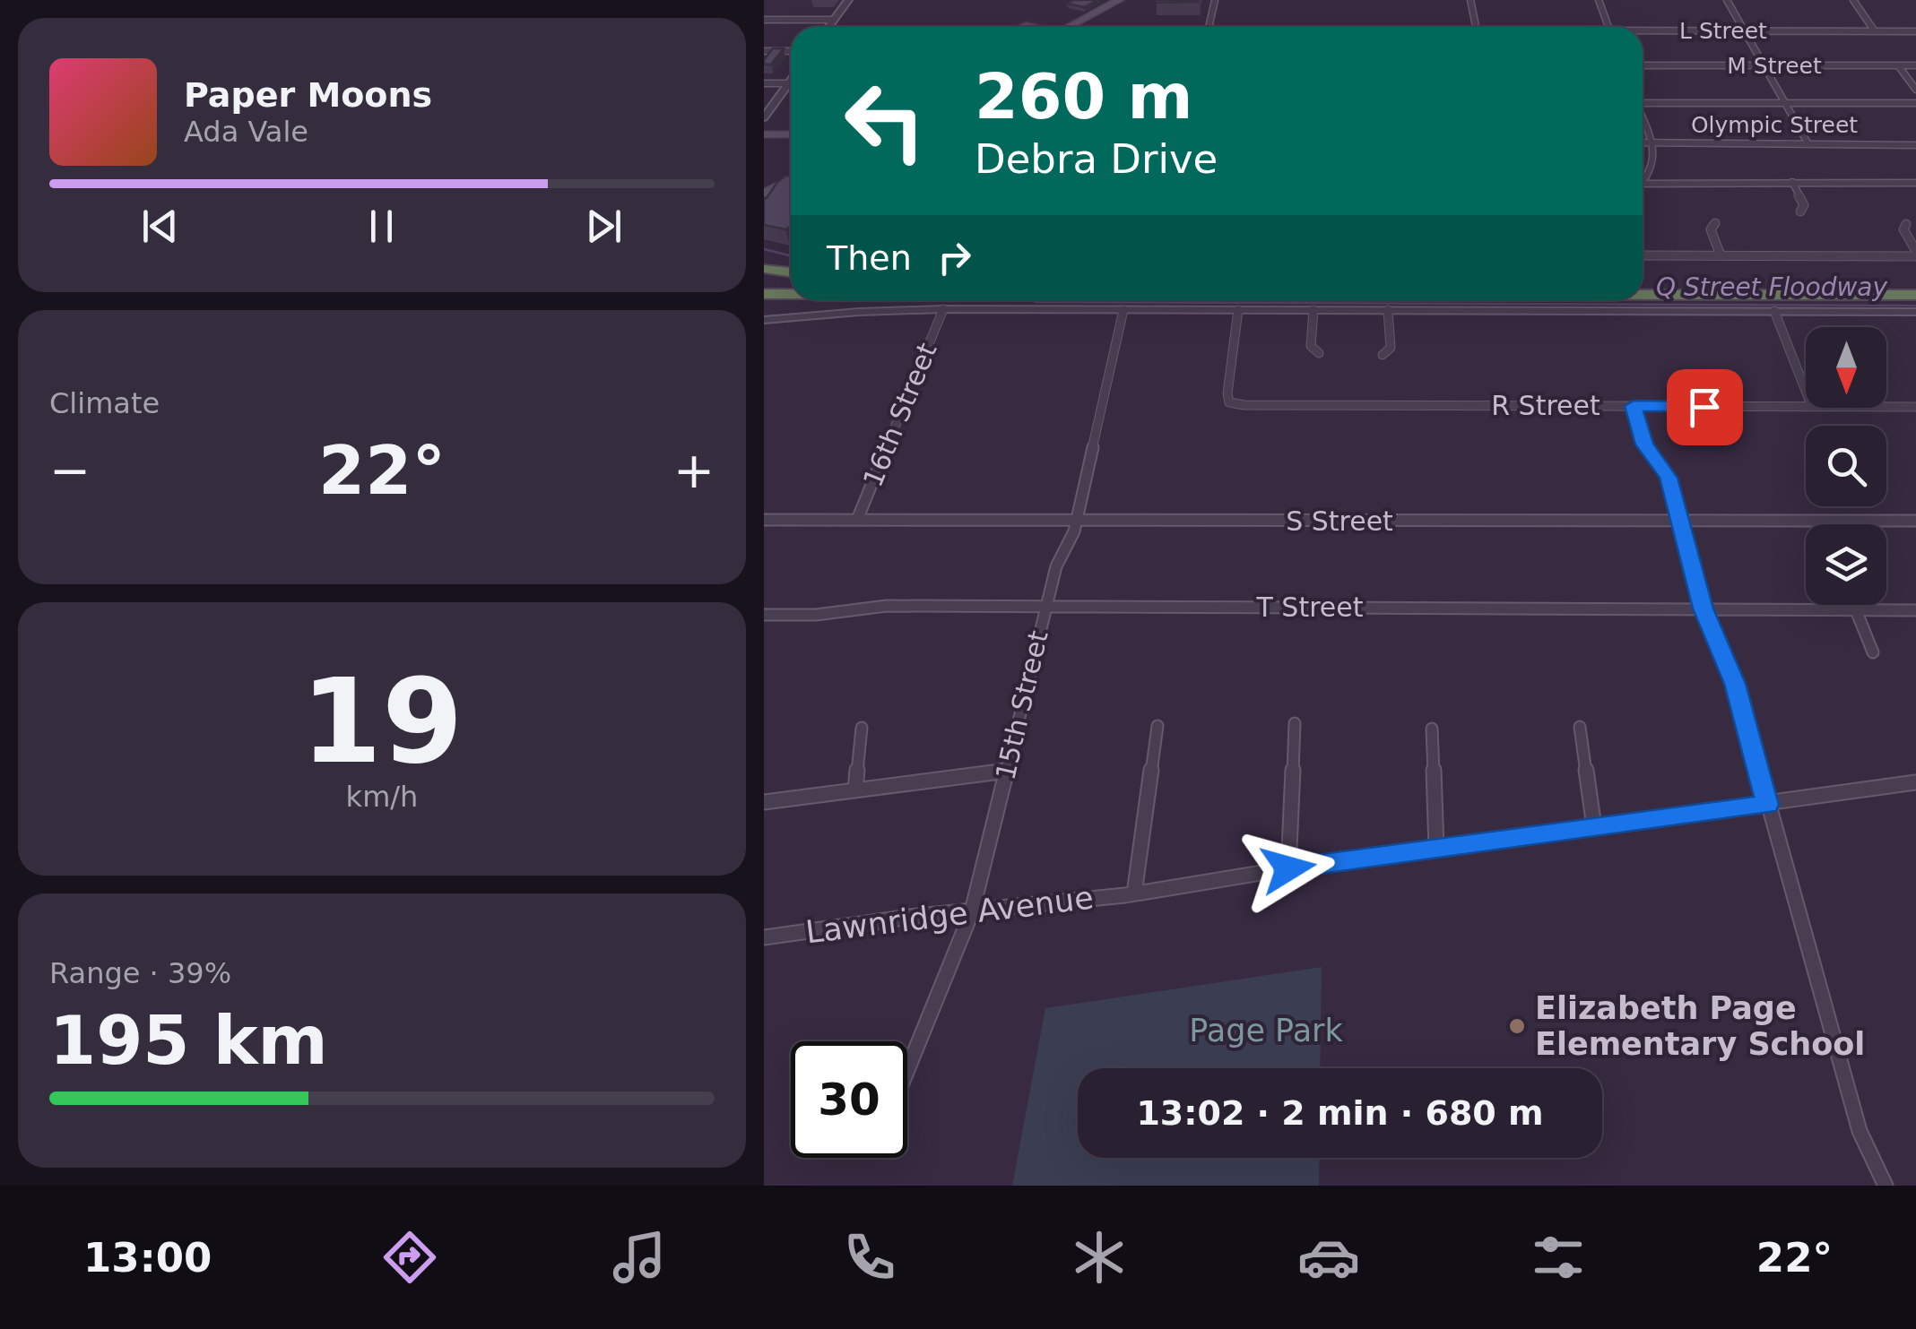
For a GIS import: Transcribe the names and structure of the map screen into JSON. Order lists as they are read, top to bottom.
{
  "streets": {
    "street": [
      "L Street",
      "M Street",
      "Olympic Street",
      "R Street",
      "16th Street",
      "S Street",
      "T Street",
      "15th Street",
      "Lawnridge Avenue"
    ]
  },
  "crossings": [
    ["16th Street", "S Street"],
    ["S Street", "15th Street"],
    ["T Street", "15th Street"],
    ["15th Street", "Lawnridge Avenue"]
  ],
  "water": ["Q Street Floodway"],
  "parks": ["Page Park"],
  "places": ["Elizabeth Page Elementary School"],
  "north": "bottom",
  "page": {
    "turn": ["260 m", "Debra Drive"],
    "song": ["Paper Moons", "Ada Vale"],
    "then": "Then",
    "tile": [
      "Climate",
      ["19", "km/h"],
      ["Range · 39%", "195 km"]
    ],
    "heat": ["−", "22°", "+"],
    "limit": "30",
    "trip": "13:02 · 2 min · 680 m",
    "tabs": ["13:00", "22°"]
  }
}
